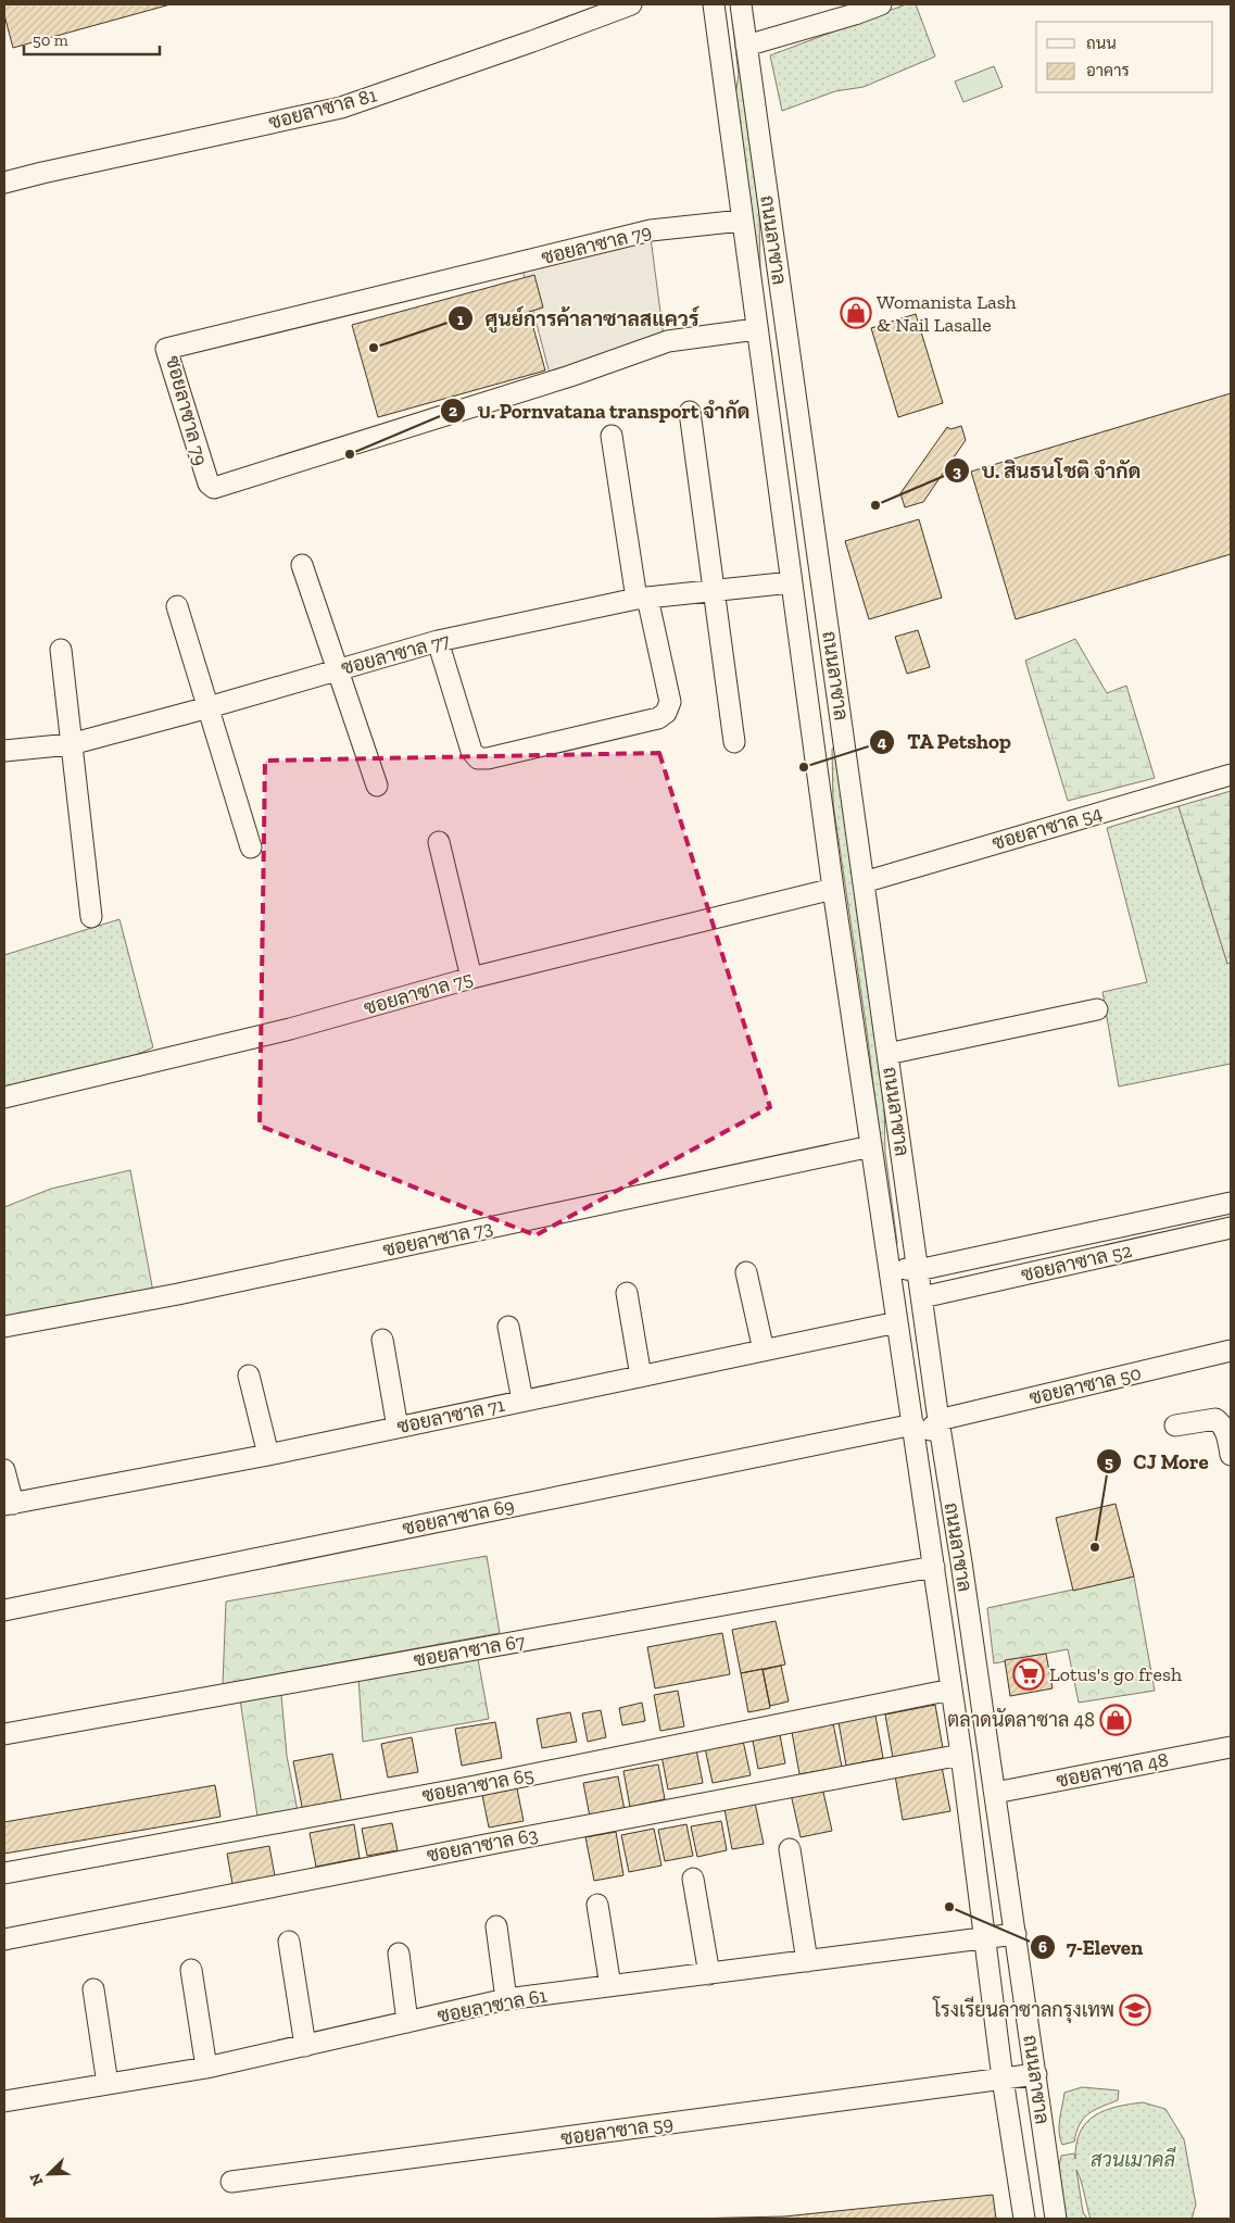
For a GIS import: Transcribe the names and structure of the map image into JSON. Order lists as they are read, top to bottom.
{
  "streets": {
    "street": [
      "ซอยลาซาล 81",
      "ถนนลาซาล",
      "ซอยลาซาล 79",
      "ซอยลาซาล 77",
      "ซอยลาซาล 54",
      "ซอยลาซาล 75",
      "ซอยลาซาล 73",
      "ซอยลาซาล 52",
      "ซอยลาซาล 50",
      "ซอยลาซาล 71",
      "ซอยลาซาล 69",
      "ซอยลาซาล 67",
      "ซอยลาซาล 48",
      "ซอยลาซาล 65",
      "ซอยลาซาล 63",
      "ซอยลาซาล 61",
      "ซอยลาซาล 59"
    ]
  },
  "crossings": [
    ["ถนนลาซาล", "ซอยลาซาล 79"],
    ["ถนนลาซาล", "ซอยลาซาล 77"],
    ["ถนนลาซาล", "ซอยลาซาล 54"],
    ["ถนนลาซาล", "ซอยลาซาล 75"],
    ["ถนนลาซาล", "ซอยลาซาล 73"],
    ["ถนนลาซาล", "ซอยลาซาล 52"],
    ["ถนนลาซาล", "ซอยลาซาล 50"],
    ["ถนนลาซาล", "ซอยลาซาล 71"],
    ["ถนนลาซาล", "ซอยลาซาล 69"],
    ["ถนนลาซาล", "ซอยลาซาล 67"],
    ["ถนนลาซาล", "ซอยลาซาล 48"],
    ["ถนนลาซาล", "ซอยลาซาล 65"],
    ["ถนนลาซาล", "ซอยลาซาล 63"],
    ["ถนนลาซาล", "ซอยลาซาล 61"],
    ["ถนนลาซาล", "ซอยลาซาล 59"]
  ],
  "parks": ["สวนเมาคลี"],
  "places": {
    "shop": ["Womanista Lash & Nail Lasalle", "ตลาดนัดลาซาล 48"],
    "other": [
      "ศูนย์การค้าลาซาลสแควร์",
      "บ. Pornvatana transport จำกัด",
      "บ. สินธนโชติ จำกัด",
      "TA Petshop",
      "CJ More",
      "7-Eleven"
    ],
    "supermarket": ["Lotus's go fresh"],
    "school or university": ["โรงเรียนลาซาลกรุงเทพ"]
  },
  "legend": ["ถนน", "อาคาร"],
  "scale_bar": "50 m",
  "north": "bottom left"
}
